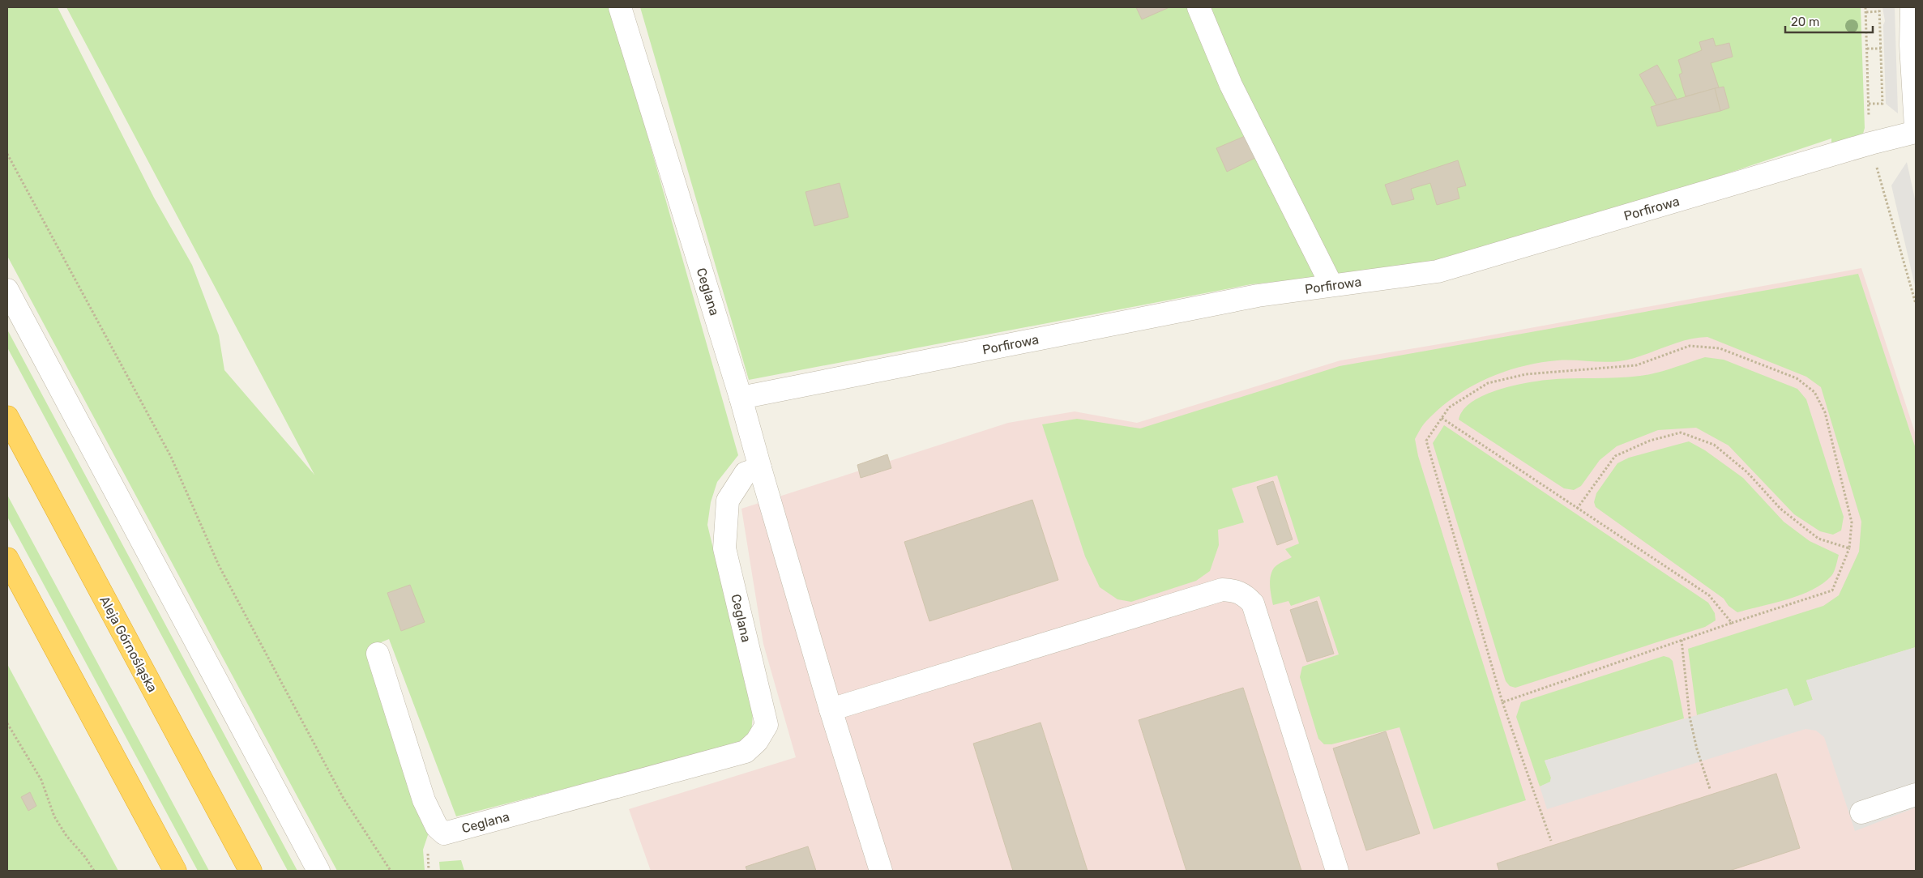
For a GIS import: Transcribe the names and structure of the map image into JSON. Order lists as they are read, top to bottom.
{
  "streets": {
    "highway": ["Aleja Górnośląska"],
    "street": ["Porfirowa", "Ceglana"]
  },
  "crossings": [
    ["Porfirowa", "Ceglana"]
  ],
  "scale_bar": "20 m"
}
